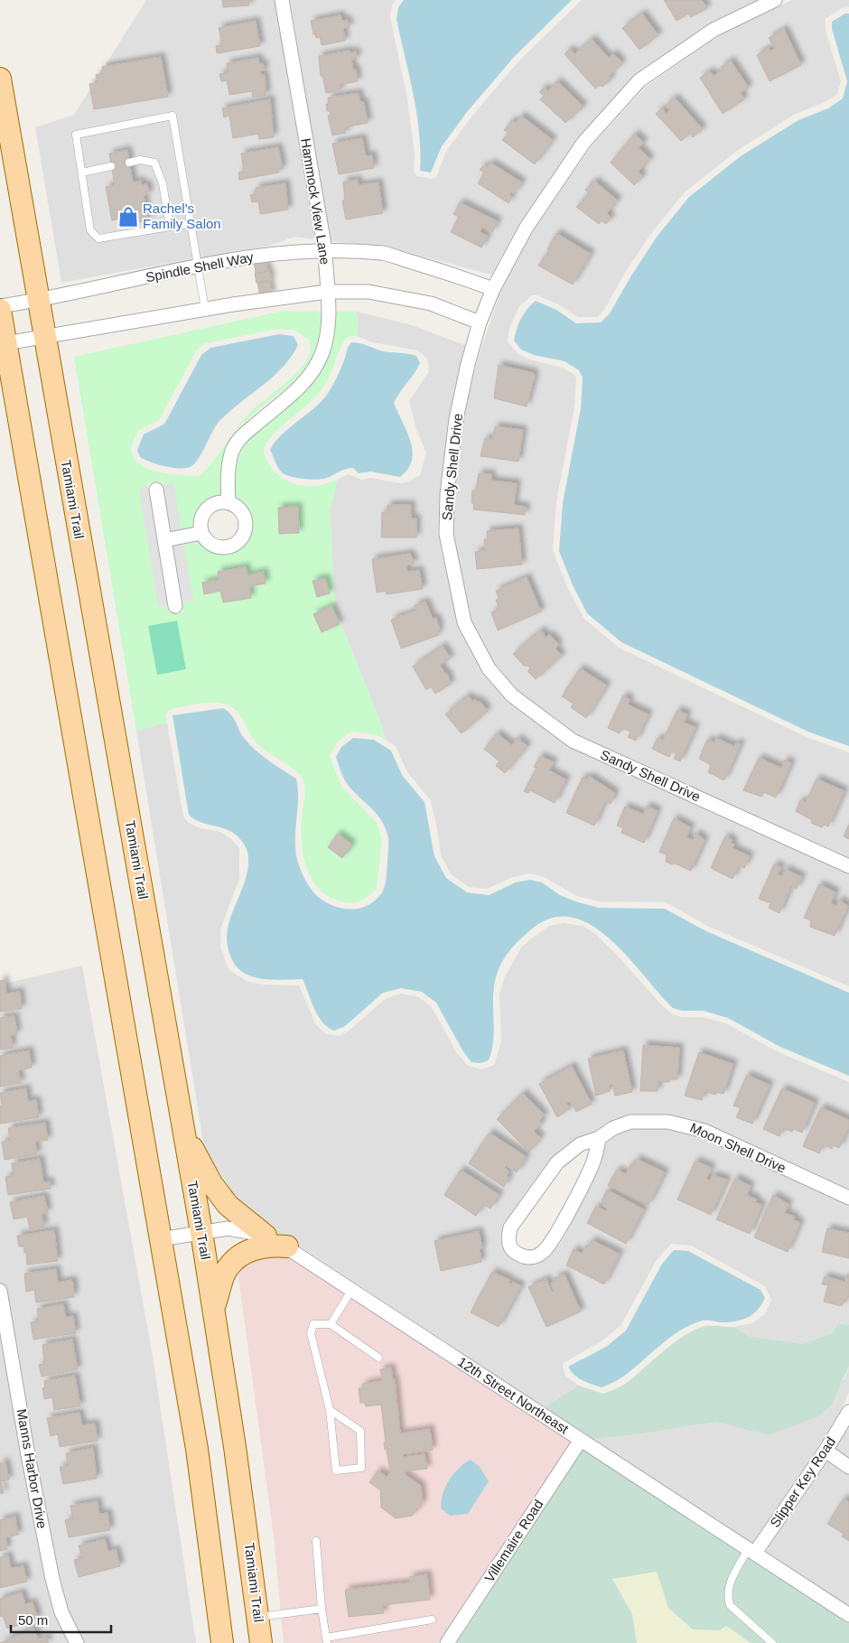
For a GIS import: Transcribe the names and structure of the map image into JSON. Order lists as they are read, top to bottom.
{
  "streets": {
    "main road": ["Tamiami Trail"],
    "street": [
      "Hammock View Lane",
      "Spindle Shell Way",
      "Sandy Shell Drive",
      "Moon Shell Drive",
      "12th Street Northeast",
      "Manns Harbor Drive",
      "Slipper Key Road",
      "Villemaire Road"
    ]
  },
  "crossings": [
    ["Hammock View Lane", "Spindle Shell Way"],
    ["Spindle Shell Way", "Sandy Shell Drive"],
    ["Spindle Shell Way", "Tamiami Trail"],
    ["Tamiami Trail", "12th Street Northeast"],
    ["12th Street Northeast", "Slipper Key Road"],
    ["12th Street Northeast", "Villemaire Road"]
  ],
  "places": {
    "shop": ["Rachel's Family Salon"]
  },
  "scale_bar": "50 m"
}
